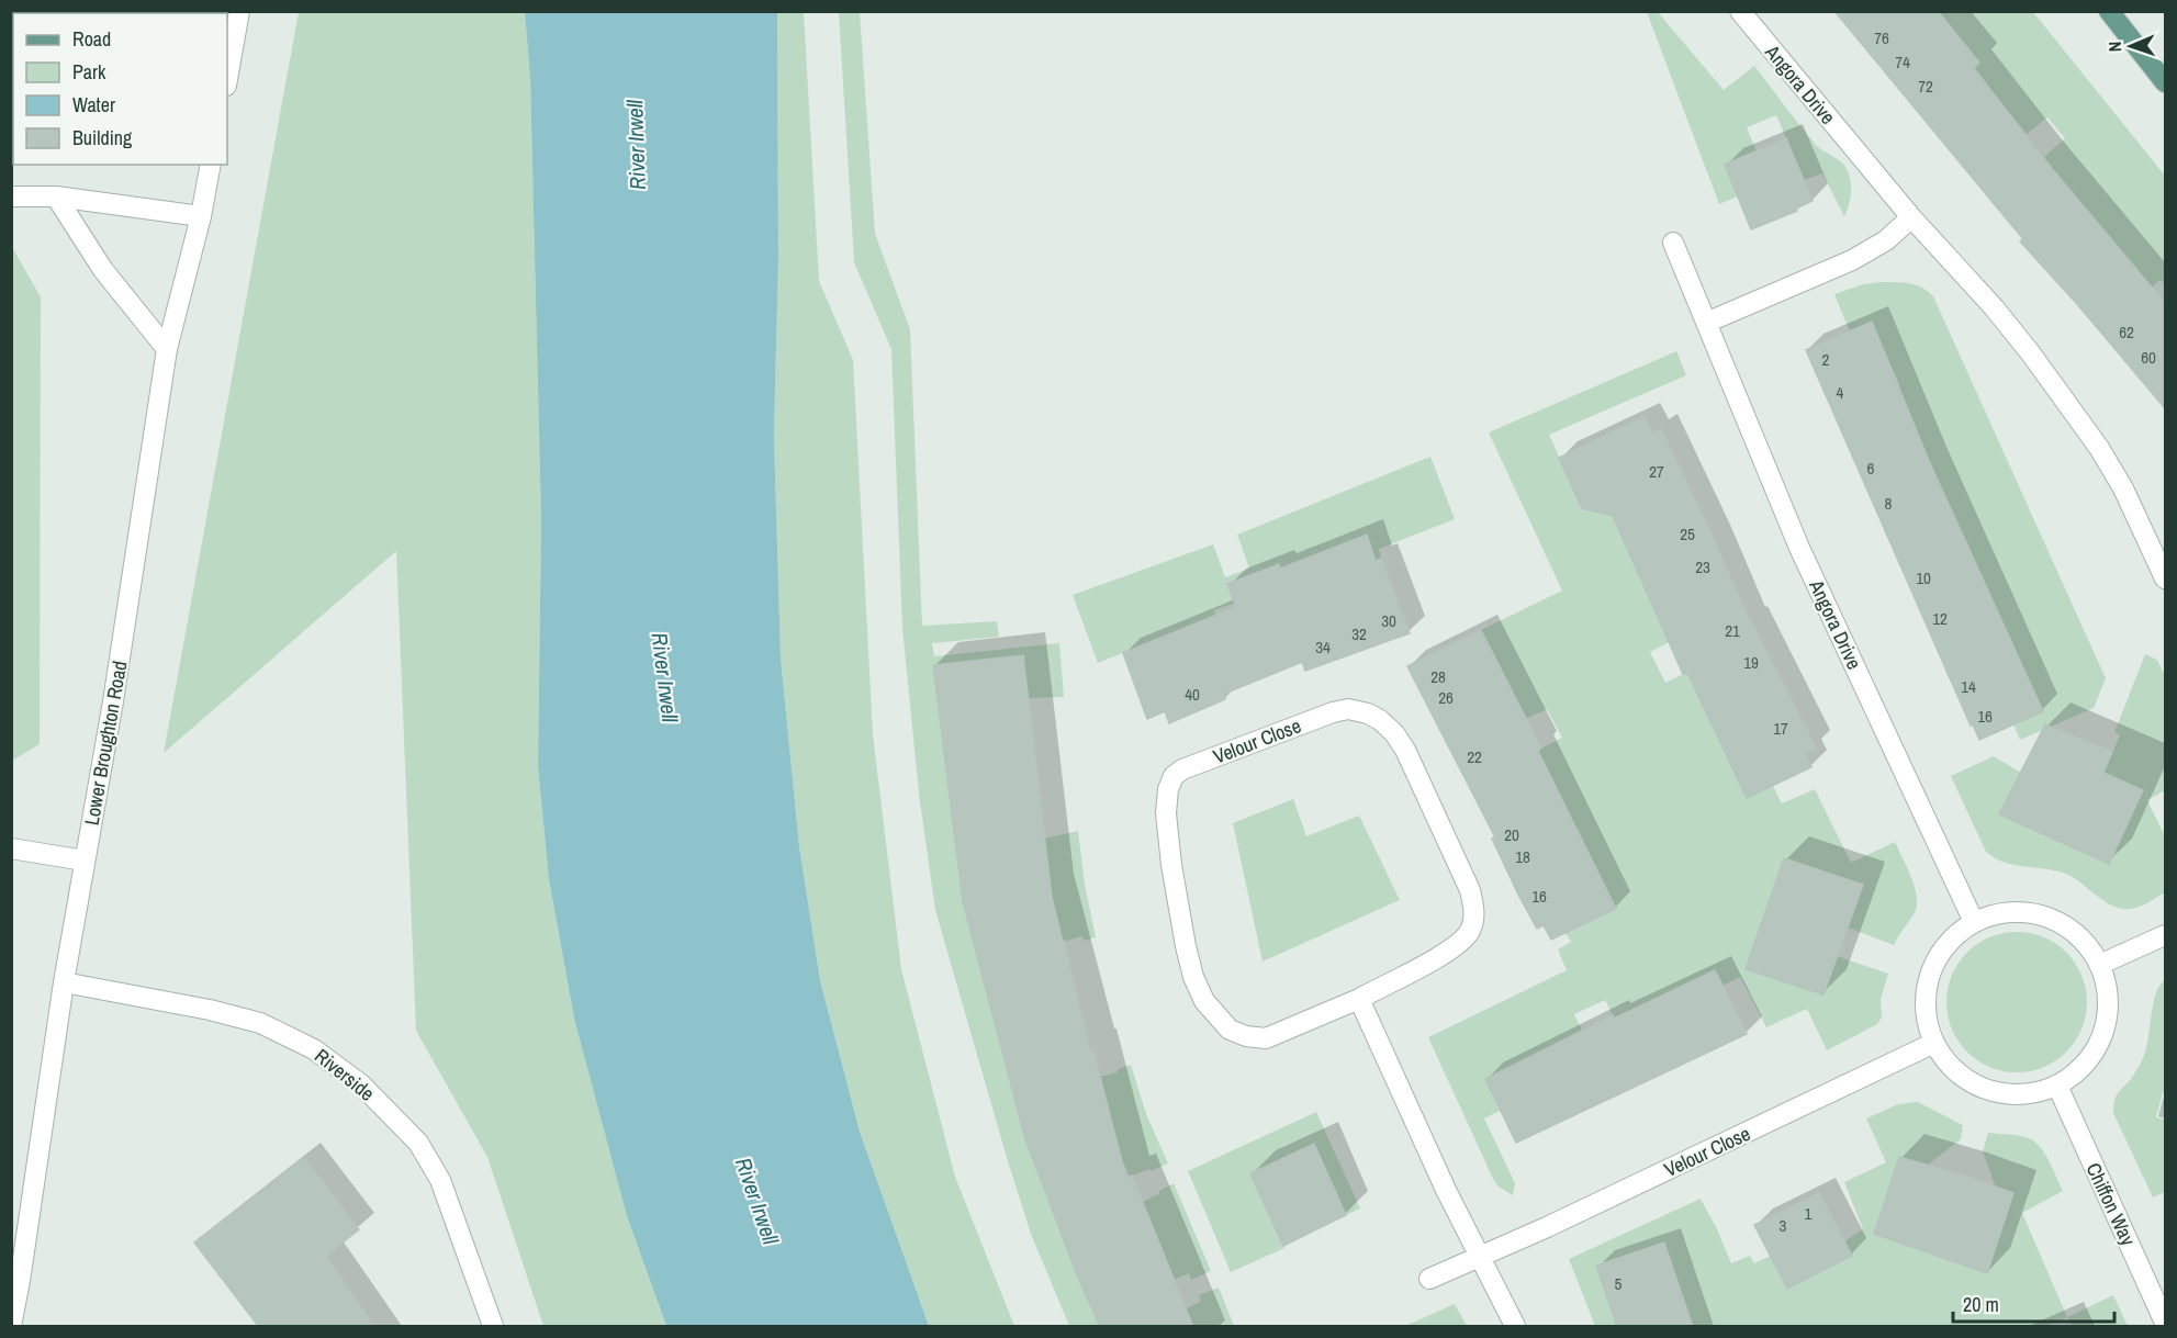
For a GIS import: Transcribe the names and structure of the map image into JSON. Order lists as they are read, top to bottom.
{
  "streets": {
    "street": [
      "Angora Drive",
      "Velour Close",
      "Lower Broughton Road",
      "Riverside",
      "Chiffon Way"
    ]
  },
  "crossings": [
    ["Angora Drive", "Velour Close"],
    ["Angora Drive", "Chiffon Way"],
    ["Velour Close", "Chiffon Way"],
    ["Lower Broughton Road", "Riverside"]
  ],
  "water": ["River Irwell"],
  "house_numbers": [
    "76",
    "74",
    "72",
    "62",
    "60",
    "2",
    "4",
    "6",
    "27",
    "8",
    "25",
    "23",
    "10",
    "12",
    "30",
    "21",
    "32",
    "34",
    "19",
    "28",
    "14",
    "40",
    "26",
    "16",
    "17",
    "22",
    "20",
    "18",
    "16",
    "1",
    "3",
    "5"
  ],
  "legend": [
    "Road",
    "Park",
    "Water",
    "Building"
  ],
  "scale_bar": "20 m",
  "north": "left"
}
